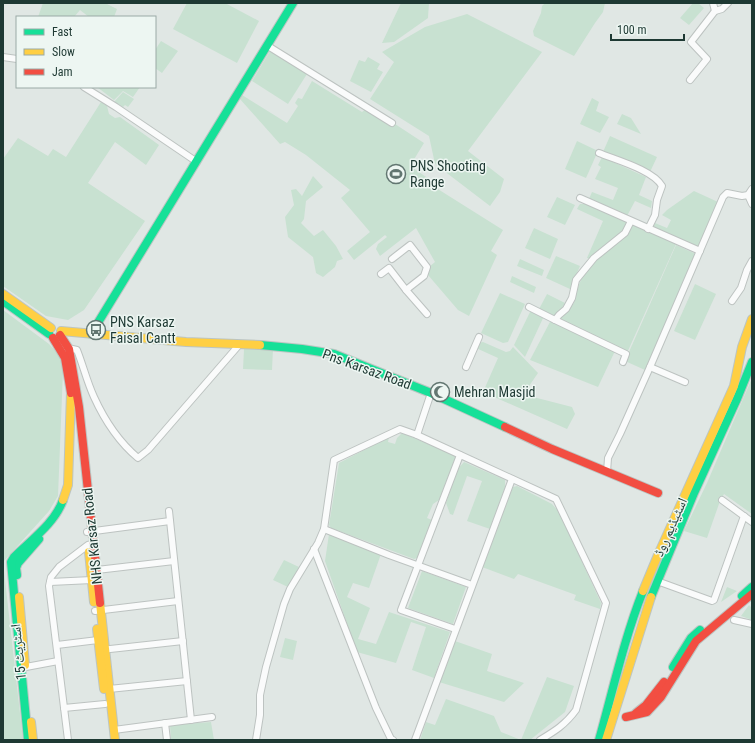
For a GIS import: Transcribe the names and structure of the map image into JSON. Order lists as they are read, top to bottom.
{
  "streets": {
    "street": [
      "Pns Karsaz Road",
      "اسٹیڈیم روڈ",
      "NHS Karsaz Road",
      "اسٹریٹ 15"
    ]
  },
  "crossings": [
    ["Pns Karsaz Road", "NHS Karsaz Road"],
    ["NHS Karsaz Road", "اسٹریٹ 15"]
  ],
  "places": {
    "sports": ["PNS Shooting Range"],
    "bus stop": ["PNS Karsaz Faisal Cantt"],
    "mosque": ["Mehran Masjid"]
  },
  "legend": ["Fast", "Slow", "Jam"],
  "scale_bar": "100 m"
}
